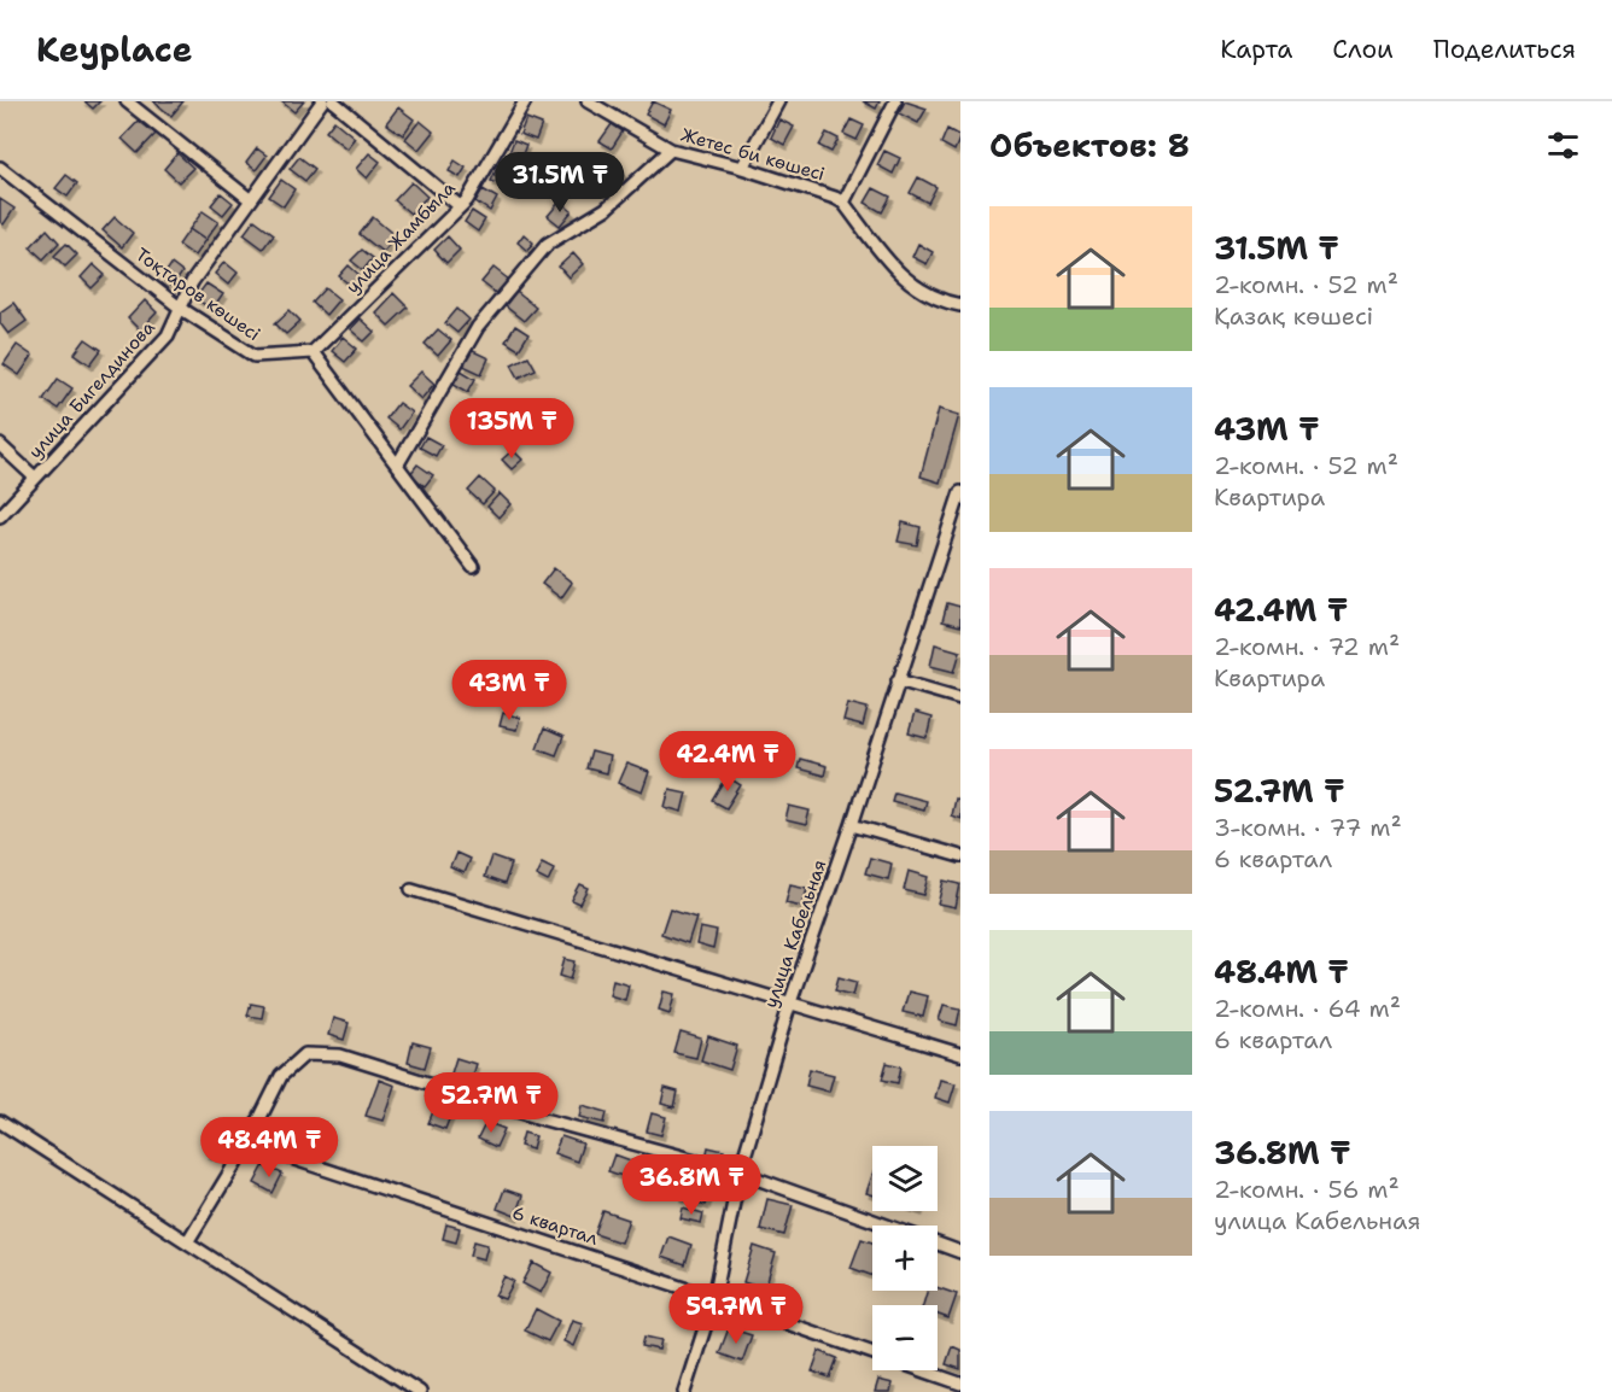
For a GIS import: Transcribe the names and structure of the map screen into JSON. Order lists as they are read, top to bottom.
{
  "streets": {
    "street": [
      "Жетес би көшесі",
      "улица Жамбыла",
      "Тоқтаров көшесі",
      "улица Бигелдинова",
      "улица Кабельная",
      "6 квартал"
    ]
  },
  "crossings": [
    ["улица Жамбыла", "Тоқтаров көшесі"],
    ["Тоқтаров көшесі", "улица Бигелдинова"],
    ["улица Кабельная", "6 квартал"]
  ],
  "page": {
    "header": "Keyplace",
    "nav": ["Карта", "Слои", "Поделиться"],
    "heading": "Объектов: 8",
    "price": [
      "31.5M ₸",
      "135M ₸",
      "43M ₸",
      "42.4M ₸",
      "52.7M ₸",
      "48.4M ₸",
      "36.8M ₸",
      "59.7M ₸"
    ],
    "list": [
      {
        "name": "31.5M ₸",
        "note": "2-комн. · 52 m² · Қазақ көшесі"
      },
      {
        "name": "43M ₸",
        "note": "2-комн. · 52 m² · Квартира"
      },
      {
        "name": "42.4M ₸",
        "note": "2-комн. · 72 m² · Квартира"
      },
      {
        "name": "52.7M ₸",
        "note": "3-комн. · 77 m² · 6 квартал"
      },
      {
        "name": "48.4M ₸",
        "note": "2-комн. · 64 m² · 6 квартал"
      },
      {
        "name": "36.8M ₸",
        "note": "2-комн. · 56 m² · улица Кабельная"
      }
    ],
    "map_buttons": ["+", "−"]
  }
}
